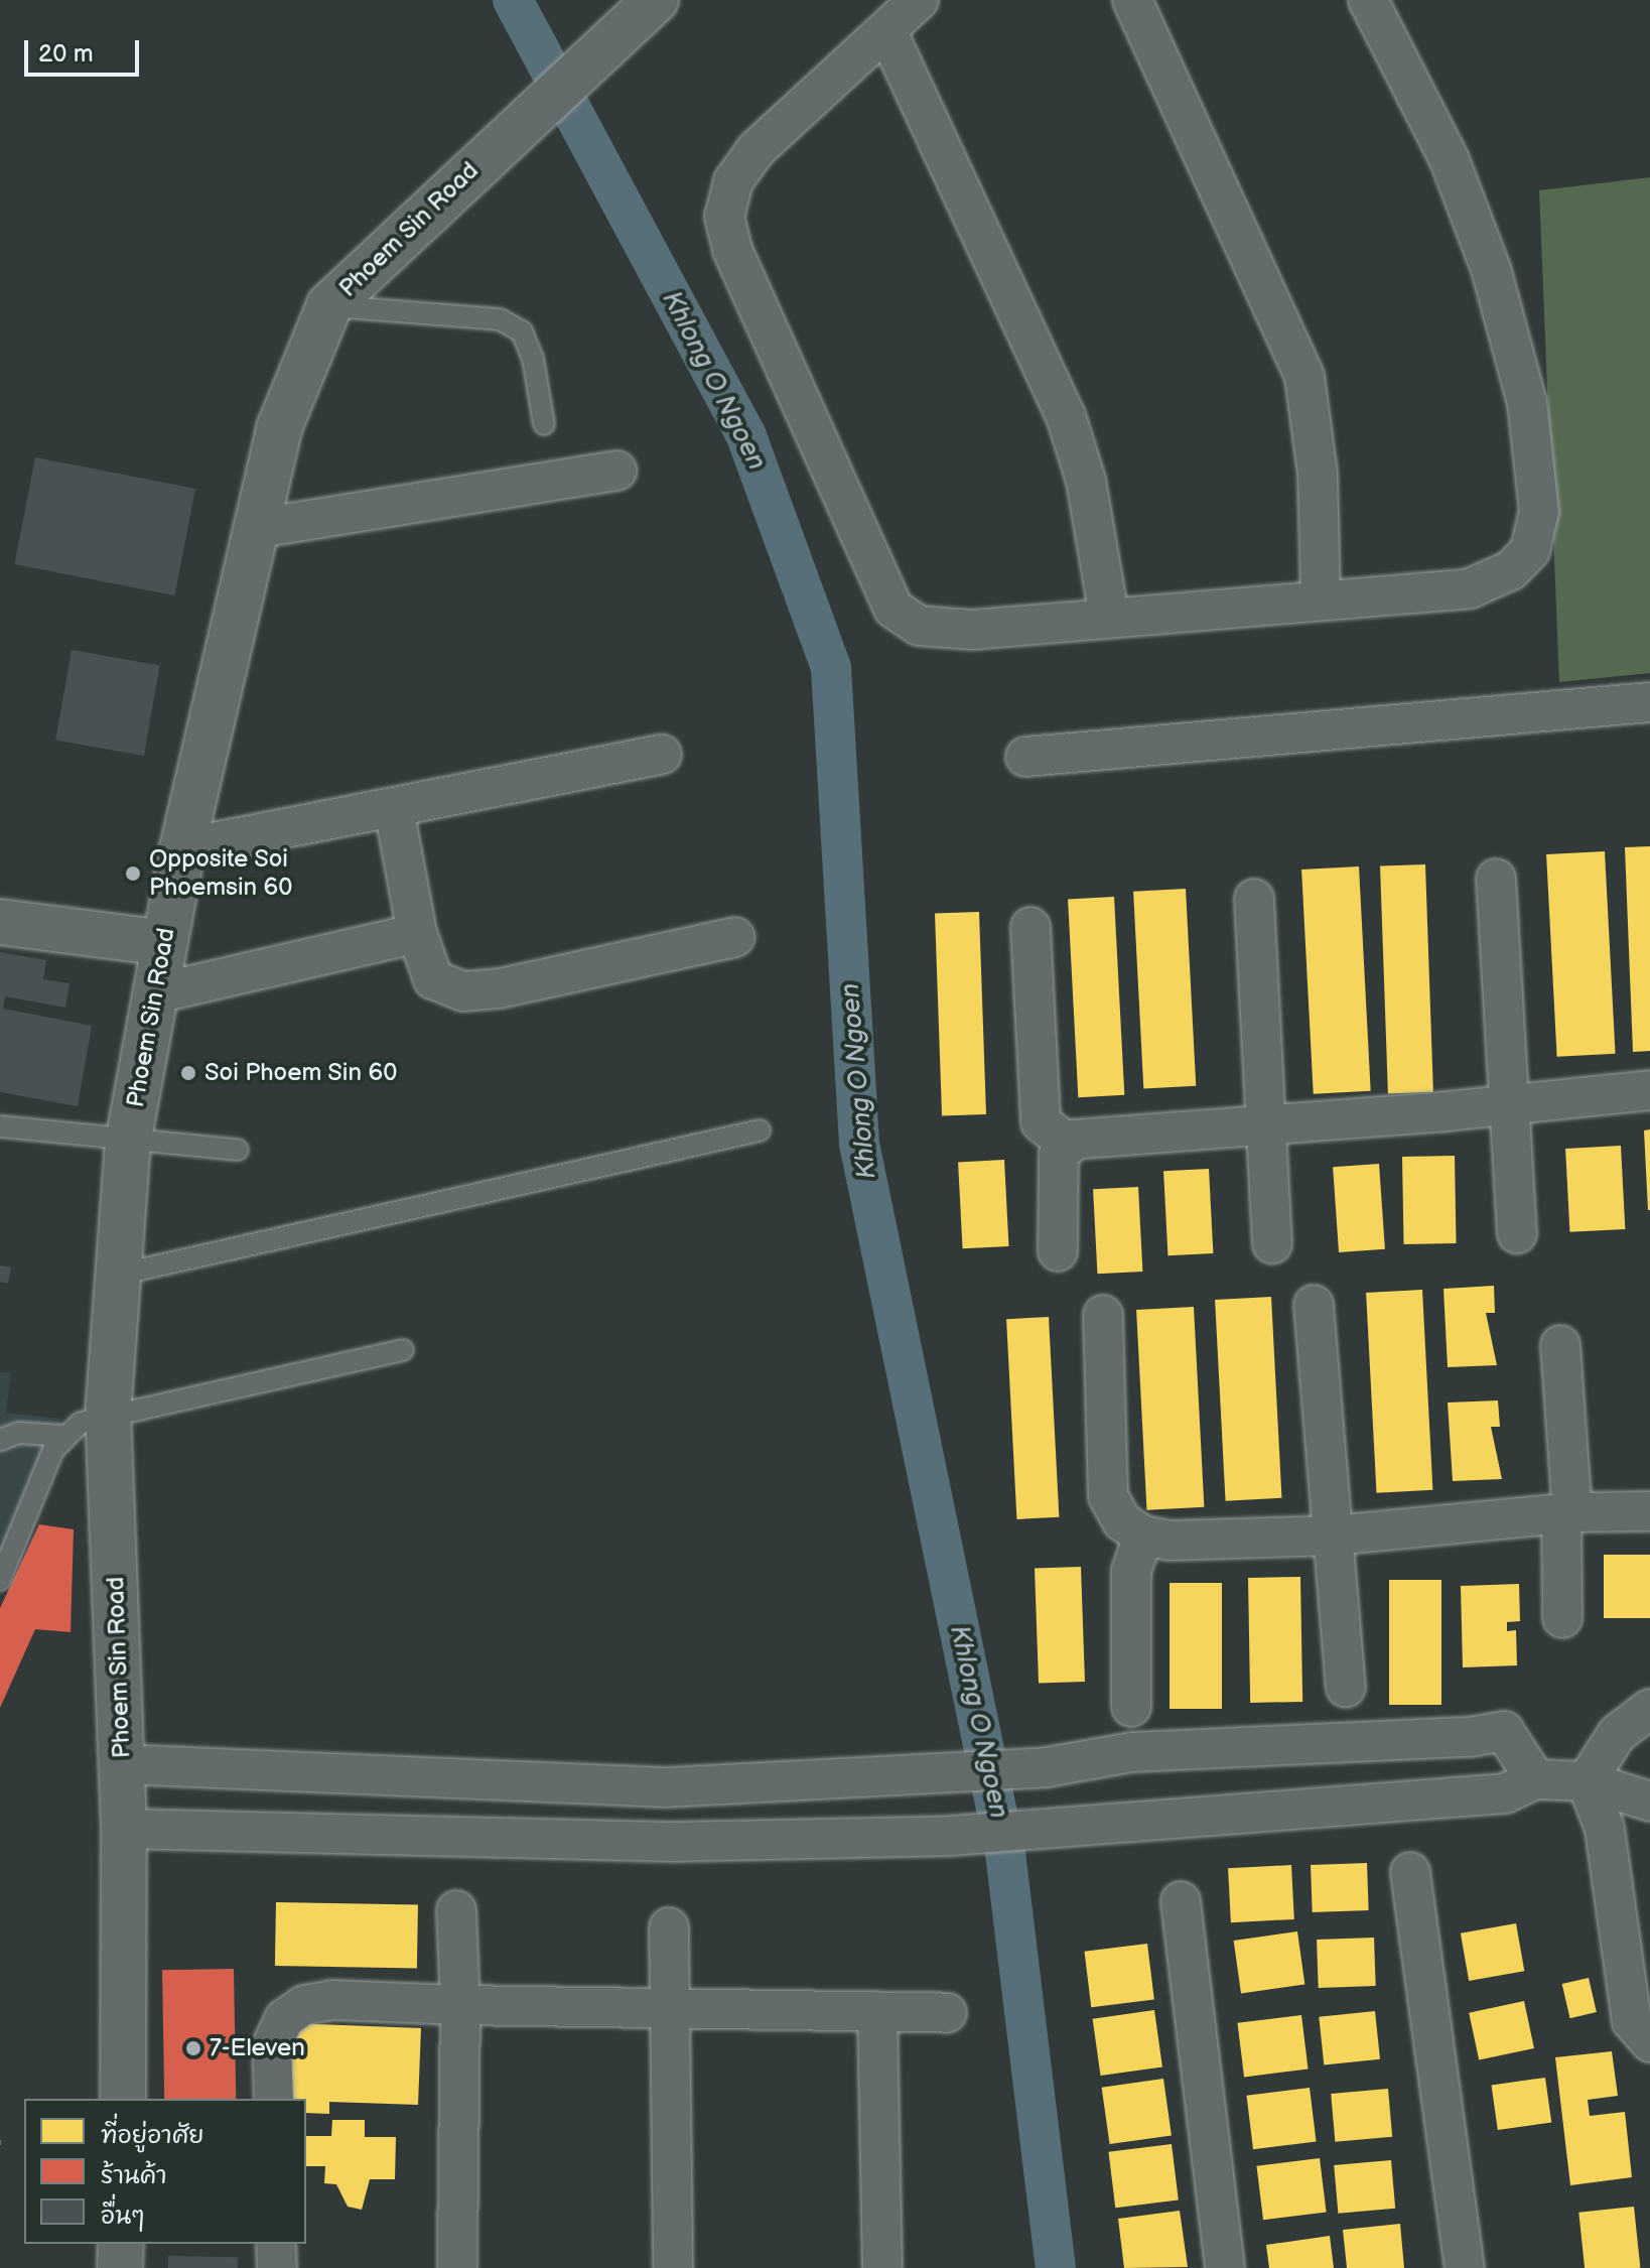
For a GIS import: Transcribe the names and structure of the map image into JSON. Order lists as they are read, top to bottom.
{
  "streets": {
    "street": ["Phoem Sin Road"]
  },
  "water": ["Khlong O Ngoen"],
  "places": ["Opposite Soi Phoemsin 60", "Soi Phoem Sin 60", "7-Eleven"],
  "legend": ["ที่อยู่อาศัย", "ร้านค้า", "อื่นๆ"],
  "scale_bar": "20 m"
}
